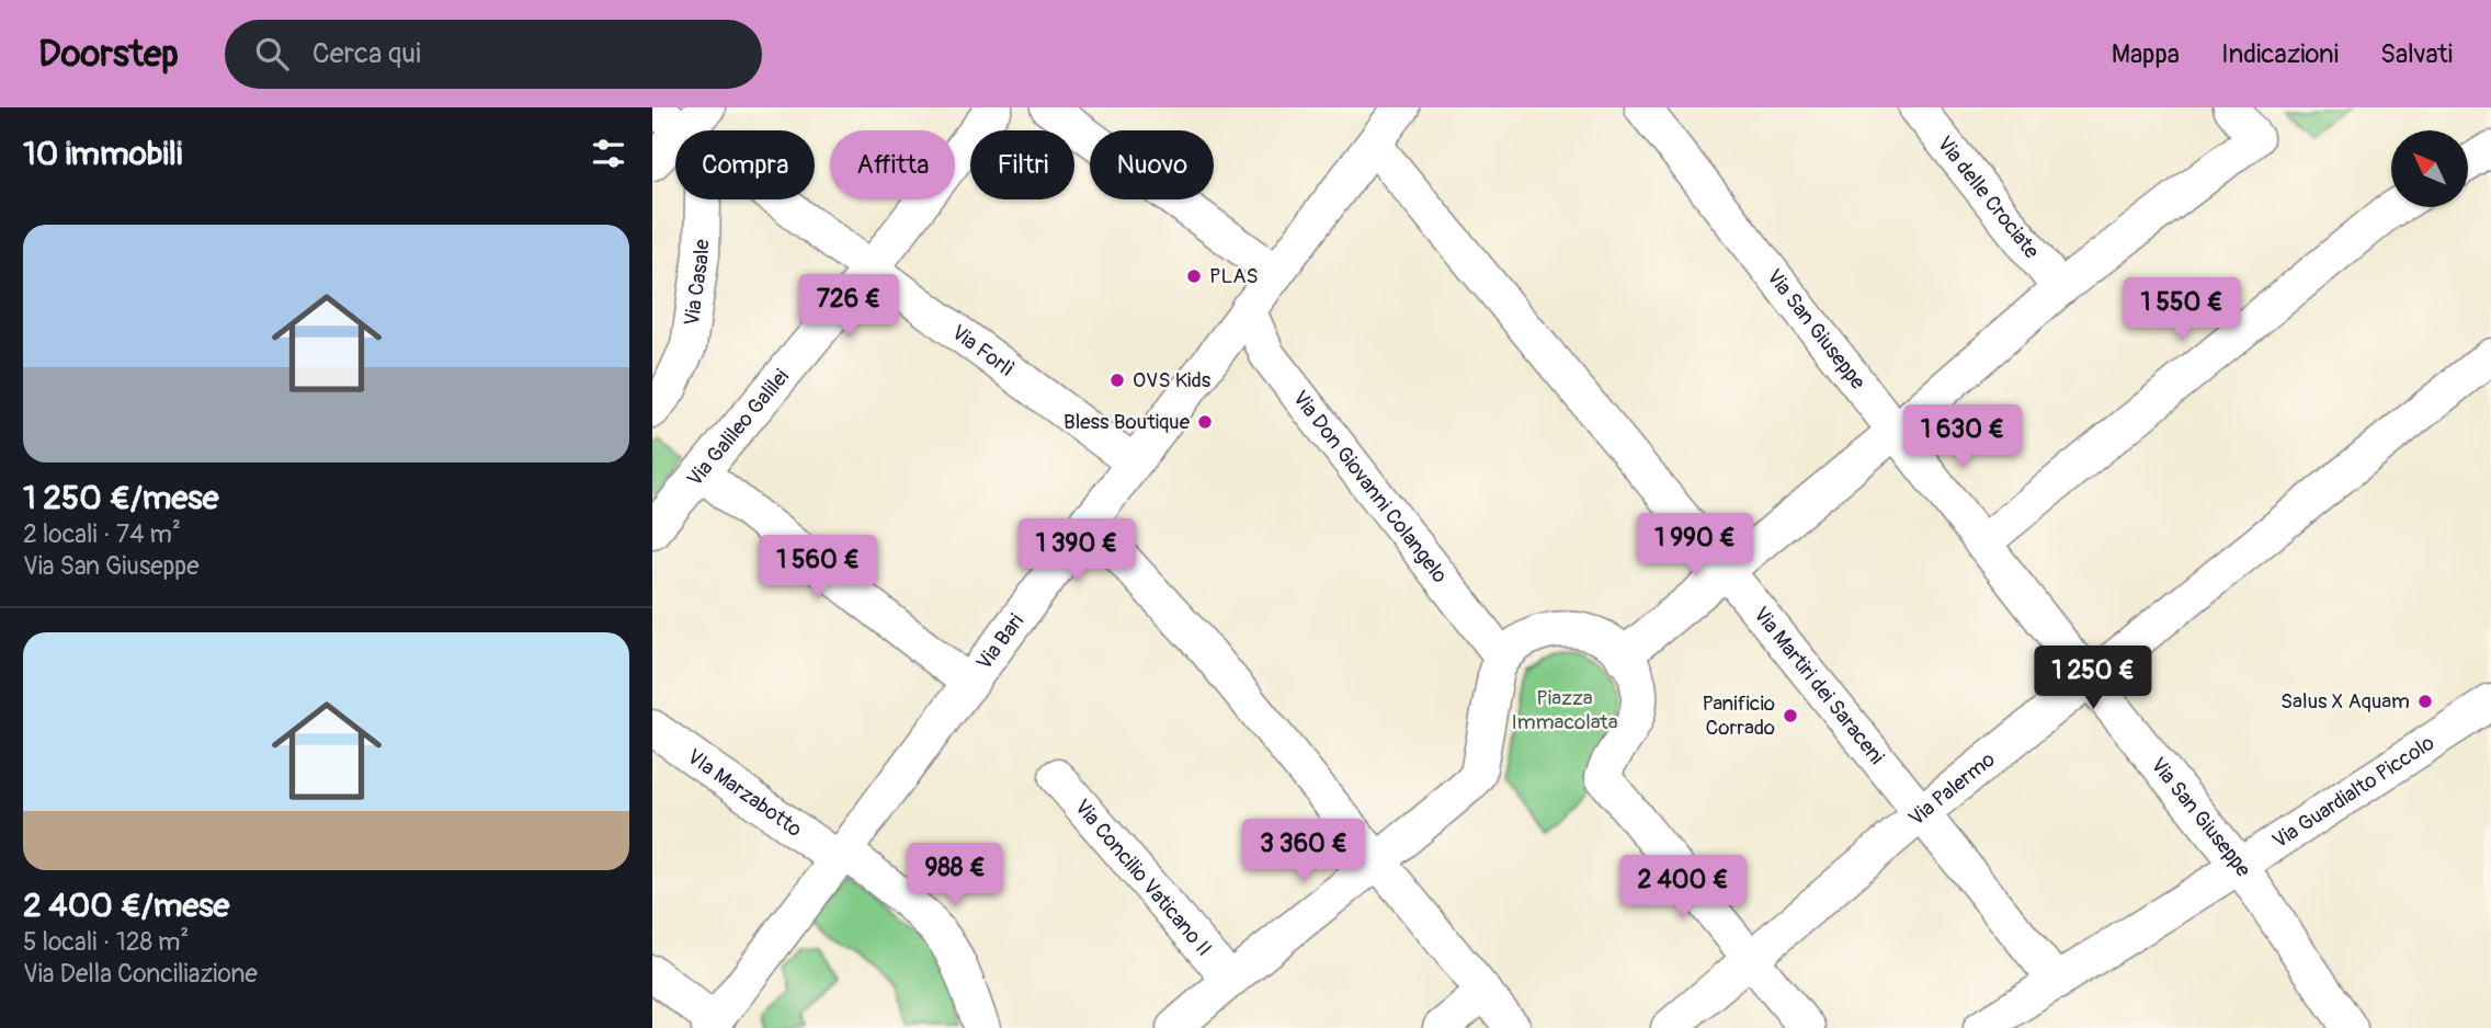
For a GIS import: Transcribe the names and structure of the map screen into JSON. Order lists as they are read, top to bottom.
{
  "streets": {
    "street": [
      "Via delle Crociate",
      "Via Casale",
      "Via San Giuseppe",
      "Via Forlì",
      "Via Galileo Galilei",
      "Via Don Giovanni Colangelo",
      "Via Bari",
      "Via Martiri dei Saraceni",
      "Via Palermo",
      "Via Guardialto Piccolo",
      "VIa Marzabotto",
      "Via Concilio Vaticano II"
    ]
  },
  "crossings": [
    ["Via Casale", "Via Forlì"],
    ["Via San Giuseppe", "Via Palermo"],
    ["Via San Giuseppe", "Via Guardialto Piccolo"],
    ["Via Forlì", "Via Galileo Galilei"],
    ["Via Forlì", "Via Bari"],
    ["Via Don Giovanni Colangelo", "Via Bari"],
    ["Via Bari", "Via Martiri dei Saraceni"],
    ["Via Bari", "VIa Marzabotto"],
    ["Via Martiri dei Saraceni", "Via Palermo"],
    ["Via Martiri dei Saraceni", "Via Guardialto Piccolo"]
  ],
  "parks": ["Piazza Immacolata"],
  "places": [
    "PLAS",
    "OVS Kids",
    "Bless Boutique",
    "Salus X Aquam",
    "Panificio Corrado"
  ],
  "north": "top left",
  "page": {
    "header": "Doorstep",
    "search": "Cerca qui",
    "nav": ["Mappa", "Indicazioni", "Salvati"],
    "heading": "10 immobili",
    "chip": [
      "Compra",
      "Affitta",
      "Filtri",
      "Nuovo"
    ],
    "list": [
      {
        "name": "1 250 €/mese",
        "note": "2 locali · 74 m² · Via San Giuseppe"
      },
      {
        "name": "2 400 €/mese",
        "note": "5 locali · 128 m² · Via Della Conciliazione"
      }
    ],
    "price": [
      "726 €",
      "1 550 €",
      "1 630 €",
      "1 990 €",
      "1 390 €",
      "1 560 €",
      "1 250 €",
      "3 360 €",
      "988 €",
      "2 400 €"
    ]
  }
}
